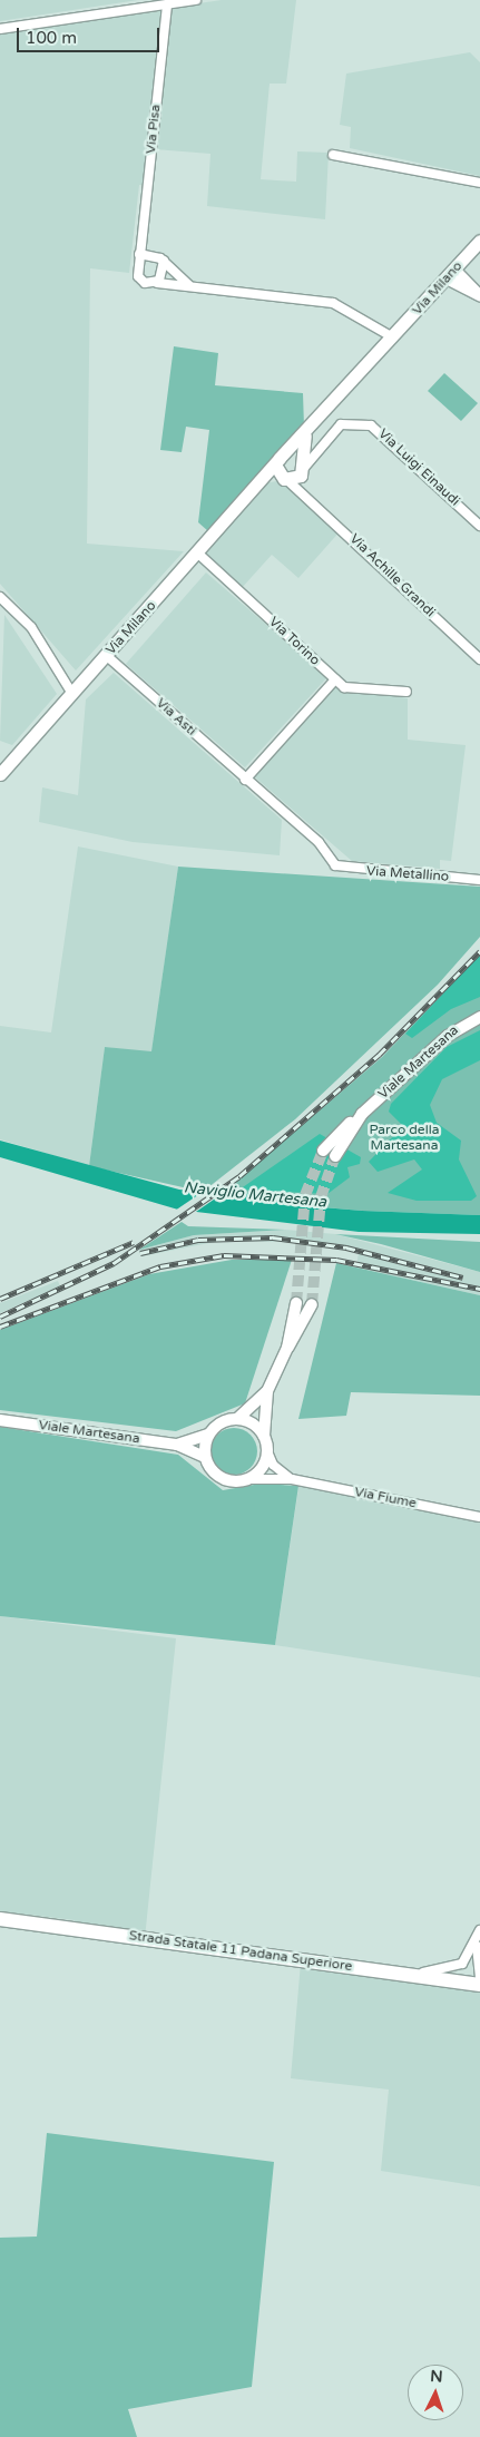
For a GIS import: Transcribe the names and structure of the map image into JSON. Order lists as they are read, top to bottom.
{
  "streets": {
    "main road": ["Via Milano", "Strada Statale 11 Padana Superiore"],
    "street": [
      "Via Pisa",
      "Via Luigi Einaudi",
      "Via Achille Grandi",
      "Via Torino",
      "Via Asti",
      "Via Metallino",
      "Viale Martesana",
      "Via Fiume"
    ]
  },
  "crossings": [
    ["Via Milano", "Via Luigi Einaudi"],
    ["Via Milano", "Via Achille Grandi"],
    ["Via Milano", "Via Torino"],
    ["Via Milano", "Via Asti"],
    ["Via Asti", "Via Metallino"],
    ["Viale Martesana", "Via Fiume"]
  ],
  "water": ["Naviglio Martesana"],
  "parks": ["Parco della Martesana"],
  "scale_bar": "100 m",
  "north": "top"
}
